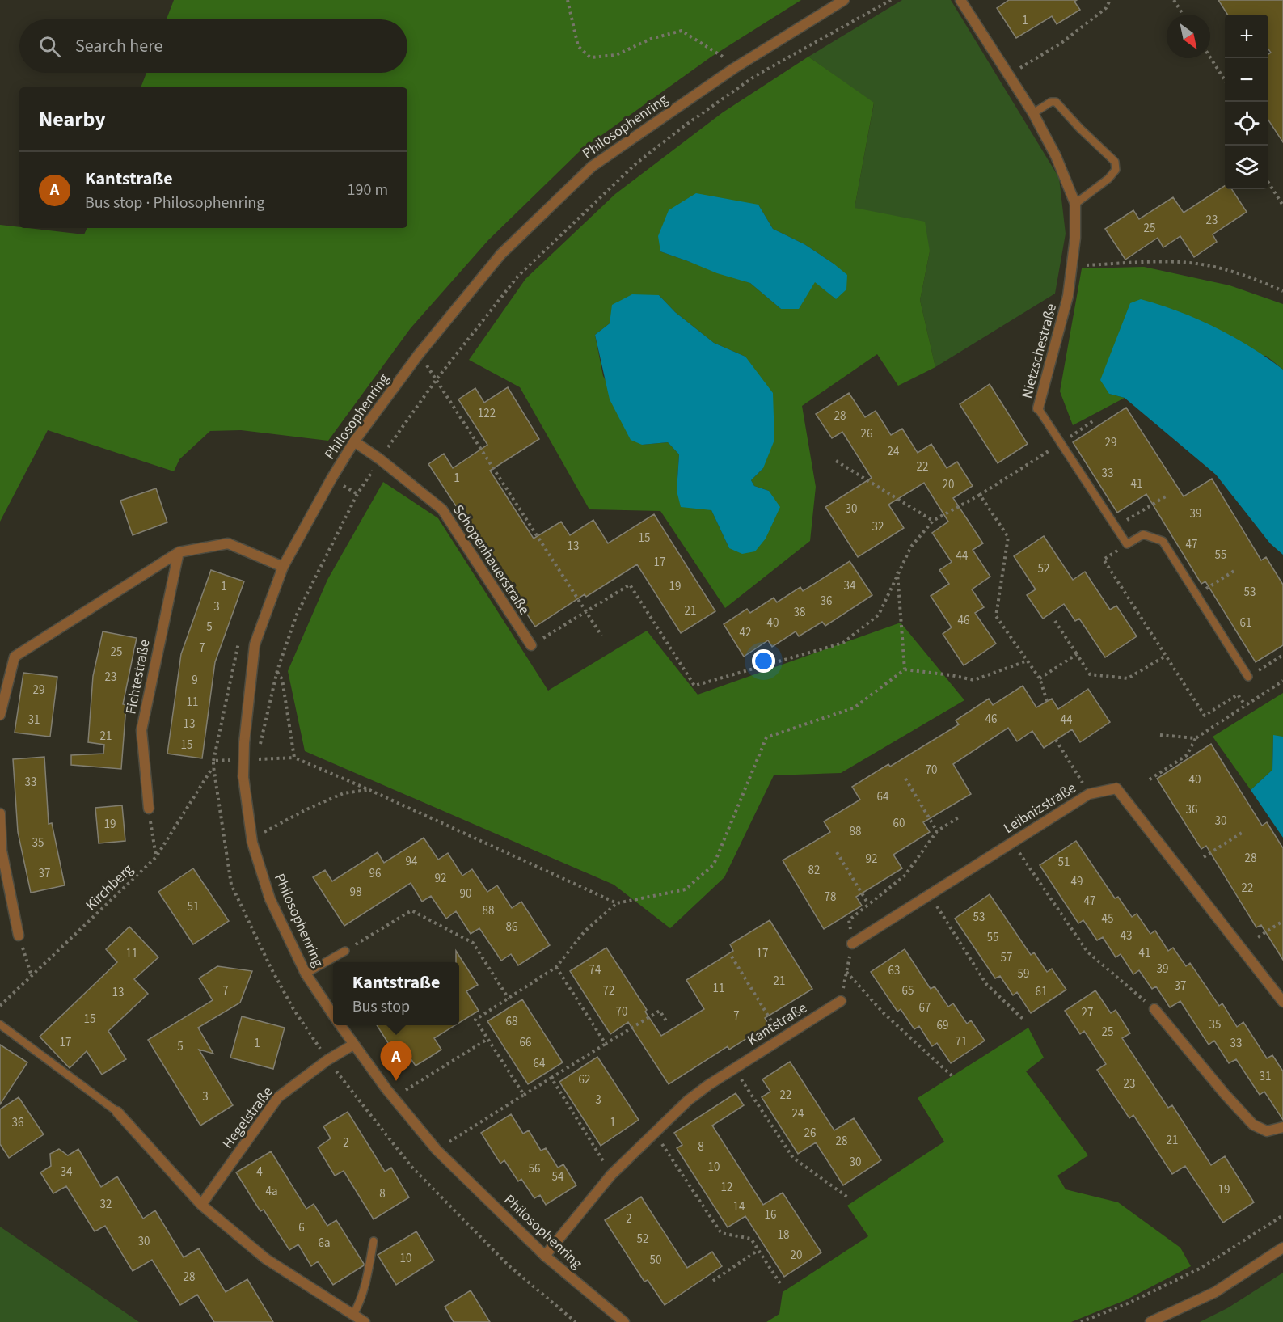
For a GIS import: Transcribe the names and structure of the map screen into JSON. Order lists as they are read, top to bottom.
{
  "streets": {
    "street": [
      "Philosophenring",
      "Nietzschestraße",
      "Schopenhauerstraße",
      "Fichtestraße",
      "Leibnizstraße",
      "Kantstraße",
      "Hegelstraße"
    ],
    "path": ["Kirchberg"]
  },
  "crossings": [
    ["Philosophenring", "Schopenhauerstraße"],
    ["Philosophenring", "Kantstraße"],
    ["Philosophenring", "Hegelstraße"]
  ],
  "house_numbers": [
    "1",
    "23",
    "25",
    "122",
    "28",
    "26",
    "29",
    "24",
    "22",
    "33",
    "1",
    "41",
    "20",
    "30",
    "39",
    "32",
    "15",
    "47",
    "13",
    "55",
    "44",
    "17",
    "52",
    "34",
    "1",
    "19",
    "53",
    "36",
    "3",
    "21",
    "38",
    "46",
    "40",
    "61",
    "5",
    "42",
    "7",
    "25",
    "23",
    "9",
    "29",
    "11",
    "46",
    "31",
    "44",
    "13",
    "21",
    "15",
    "70",
    "40",
    "33",
    "64",
    "36",
    "30",
    "60",
    "19",
    "88",
    "35",
    "28",
    "92",
    "94",
    "51",
    "82",
    "37",
    "96",
    "92",
    "49",
    "22",
    "98",
    "90",
    "78",
    "47",
    "51",
    "88",
    "53",
    "45",
    "86",
    "43",
    "55",
    "41",
    "11",
    "17",
    "57",
    "39",
    "74",
    "63",
    "59",
    "21",
    "37",
    "11",
    "7",
    "72",
    "65",
    "61",
    "13",
    "67",
    "70",
    "27",
    "7",
    "15",
    "68",
    "35",
    "69",
    "25",
    "71",
    "17",
    "66",
    "1",
    "33",
    "5",
    "64",
    "31",
    "62",
    "23",
    "22",
    "3",
    "3",
    "24",
    "36",
    "1",
    "26",
    "21",
    "28",
    "2",
    "8",
    "30",
    "10",
    "56",
    "34",
    "4",
    "54",
    "12",
    "19",
    "4a",
    "8",
    "32",
    "14",
    "16",
    "2",
    "6",
    "18",
    "52",
    "30",
    "6a",
    "20",
    "10",
    "50",
    "28"
  ],
  "north": "bottom right",
  "page": {
    "map_buttons": ["+", "−"],
    "search": "Search here",
    "heading": "Nearby",
    "list": [
      {
        "mark": "A",
        "name": "Kantstraße",
        "note": "Bus stop · Philosophenring",
        "value": "190 m"
      }
    ],
    "popup": ["Kantstraße", "Bus stop"],
    "pins": "A"
  }
}
